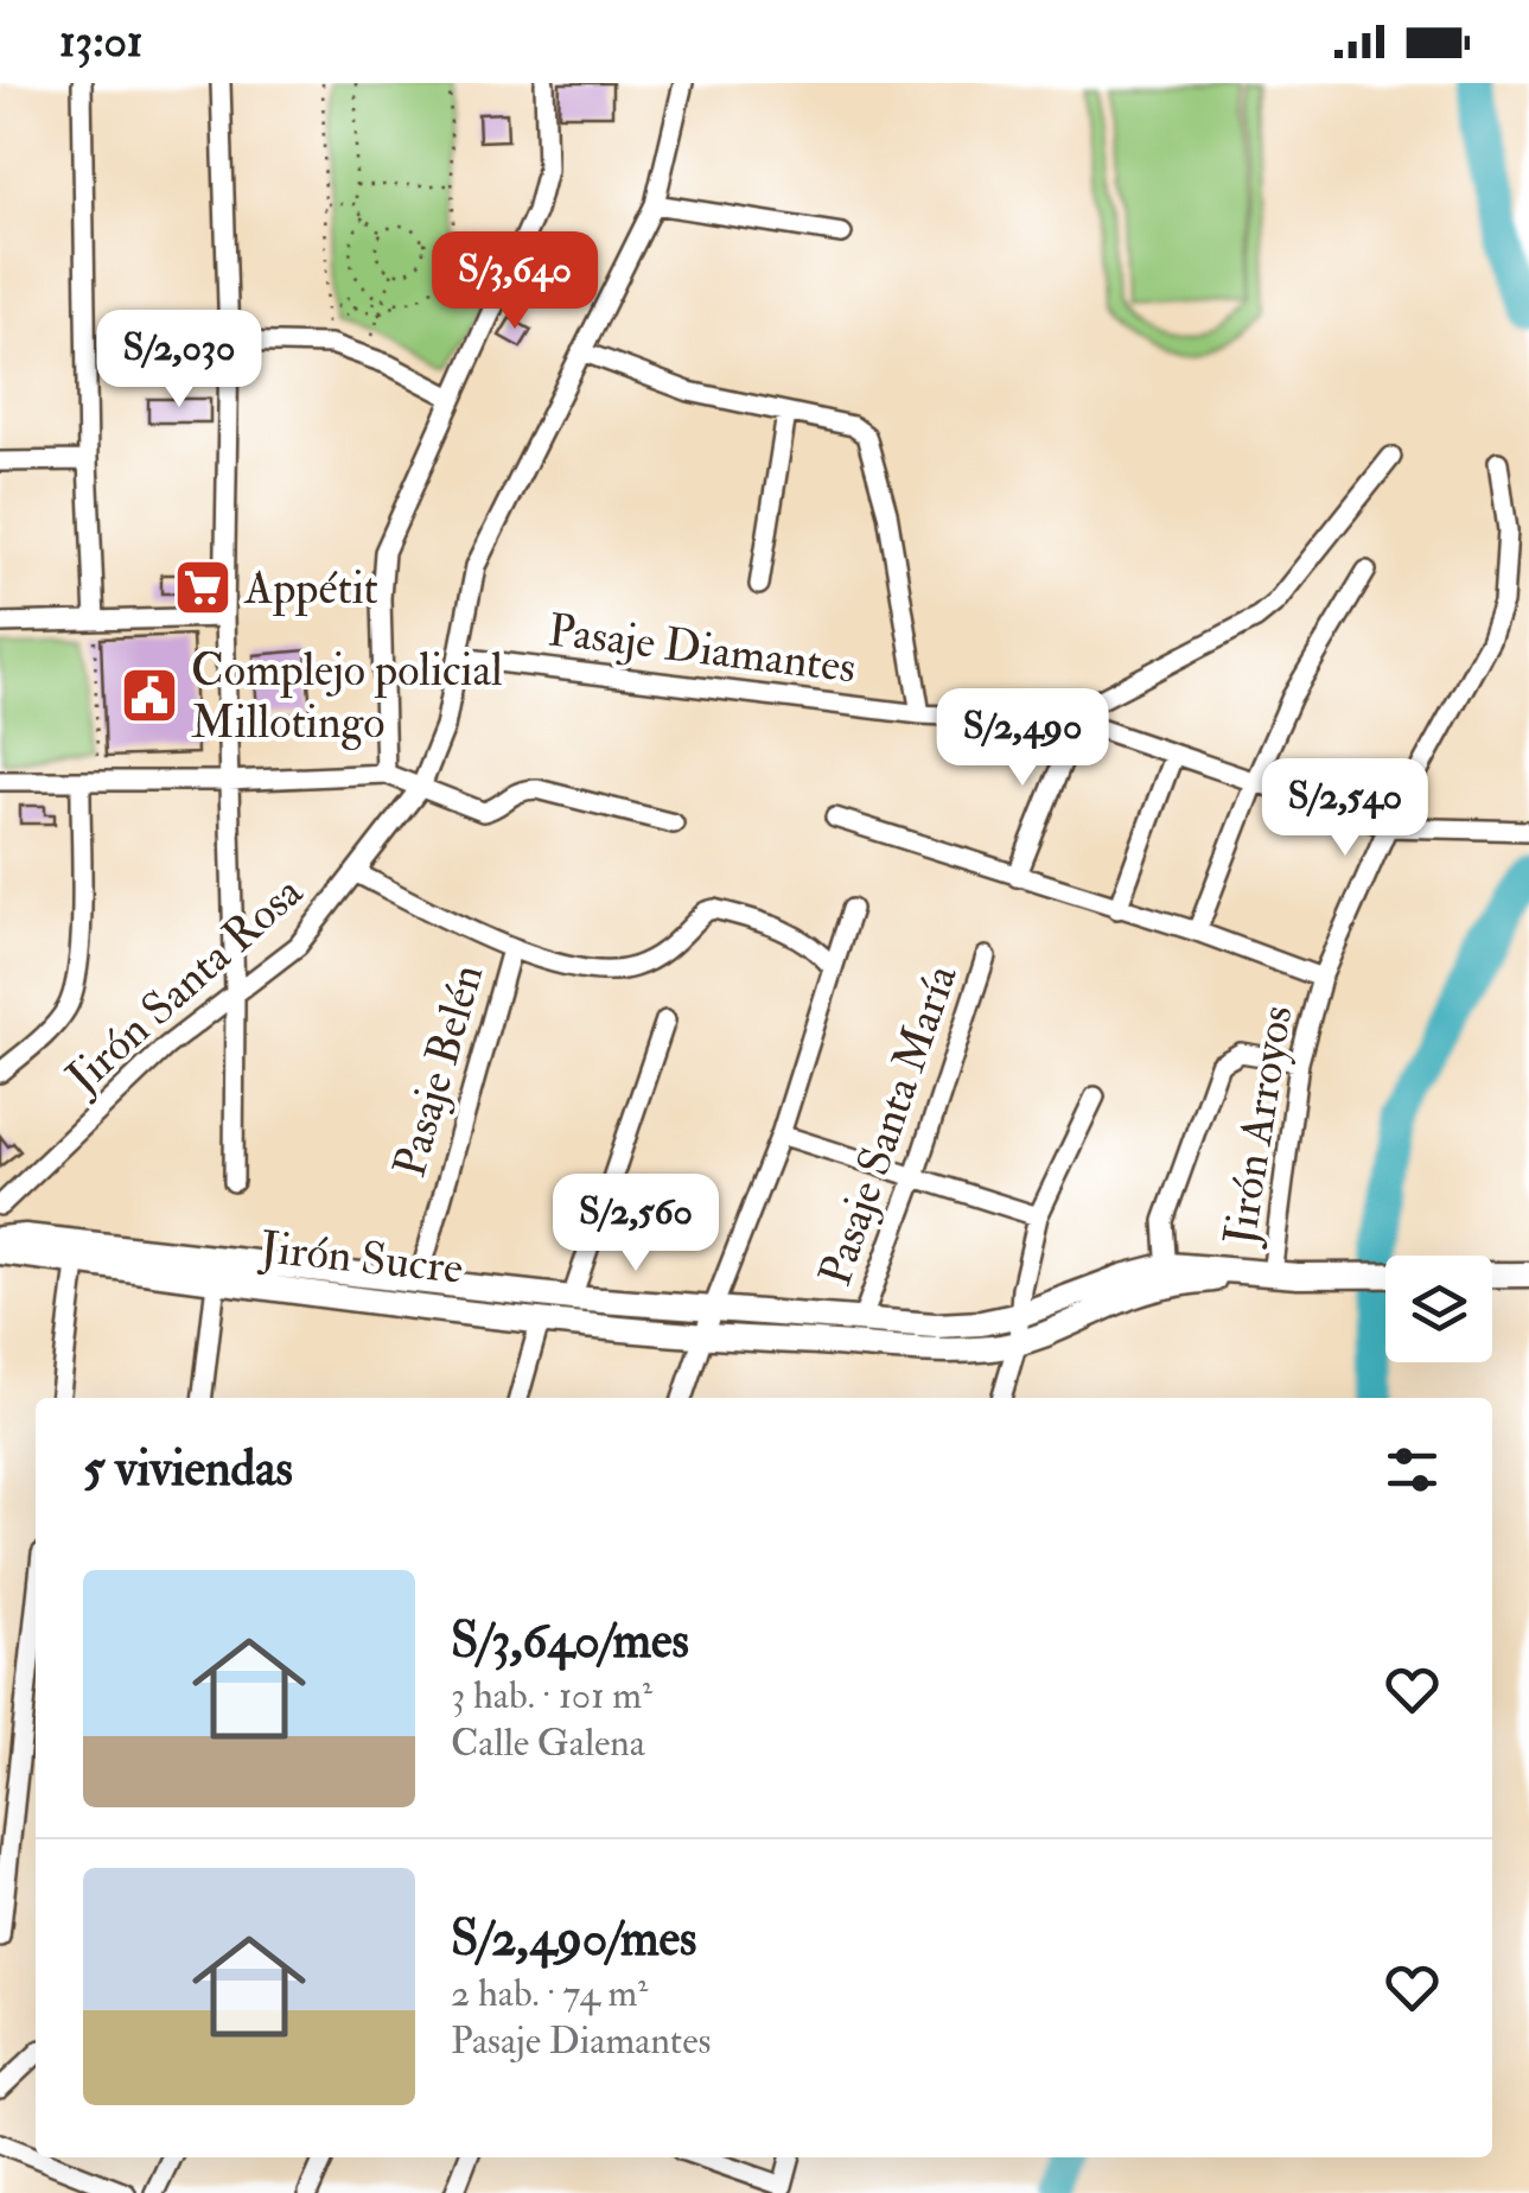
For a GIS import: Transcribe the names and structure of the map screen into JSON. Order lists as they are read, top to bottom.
{
  "streets": {
    "street": [
      "Pasaje Diamantes",
      "Jirón Santa Rosa",
      "Pasaje Belén",
      "Pasaje Santa María",
      "Jirón Arroyos",
      "Jirón Sucre"
    ]
  },
  "crossings": [
    ["Pasaje Diamantes", "Jirón Santa Rosa"],
    ["Pasaje Diamantes", "Jirón Arroyos"],
    ["Pasaje Belén", "Jirón Sucre"],
    ["Pasaje Santa María", "Jirón Sucre"],
    ["Jirón Arroyos", "Jirón Sucre"]
  ],
  "places": {
    "supermarket": ["Appétit"],
    "public building": ["Complejo policial Millotingo"]
  },
  "page": {
    "status": "13:01",
    "price": [
      "S/3,640",
      "S/2,030",
      "S/2,490",
      "S/2,540",
      "S/2,560"
    ],
    "heading": "5 viviendas",
    "list": [
      {
        "name": "S/3,640/mes",
        "note": "3 hab. · 101 m² · Calle Galena"
      },
      {
        "name": "S/2,490/mes",
        "note": "2 hab. · 74 m² · Pasaje Diamantes"
      }
    ]
  }
}
